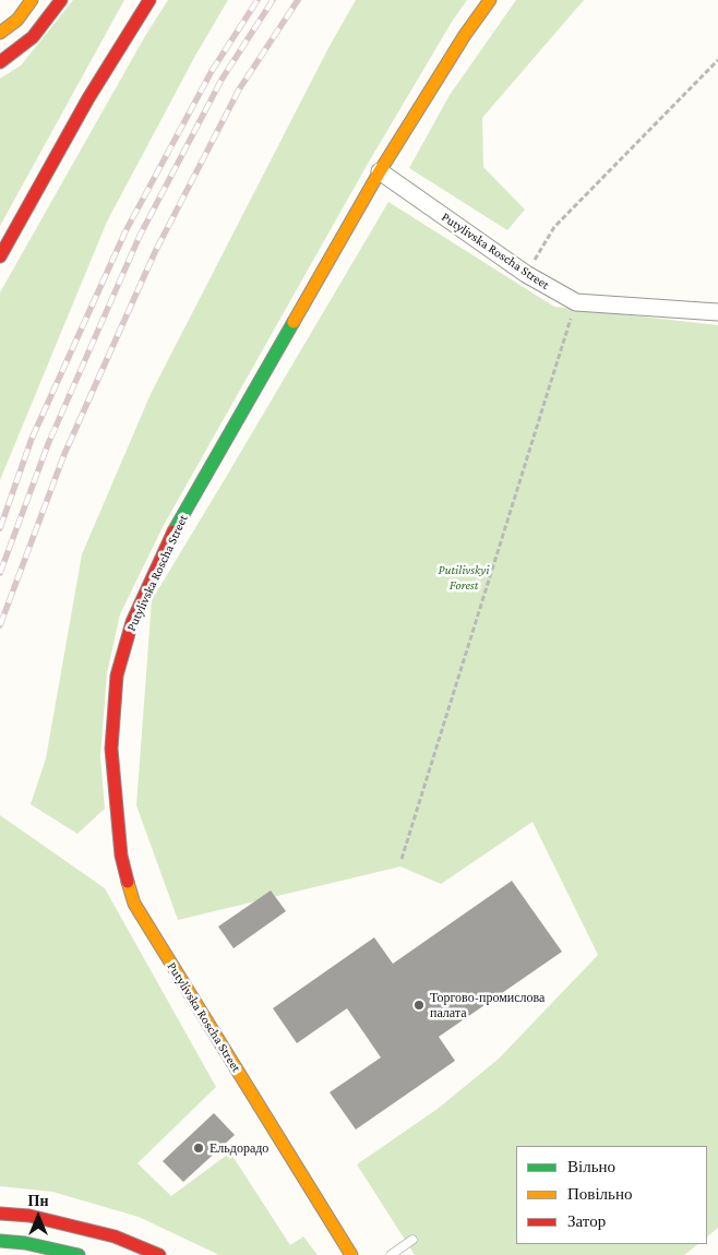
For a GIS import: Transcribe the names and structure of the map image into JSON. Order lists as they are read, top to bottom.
{
  "streets": {
    "street": ["Putylivska Roscha Street"]
  },
  "parks": ["Putilivskyi Forest"],
  "places": ["Торгово-промислова палата", "Ельдорадо"],
  "legend": ["Вільно", "Повільно", "Затор"],
  "north": "top"
}
